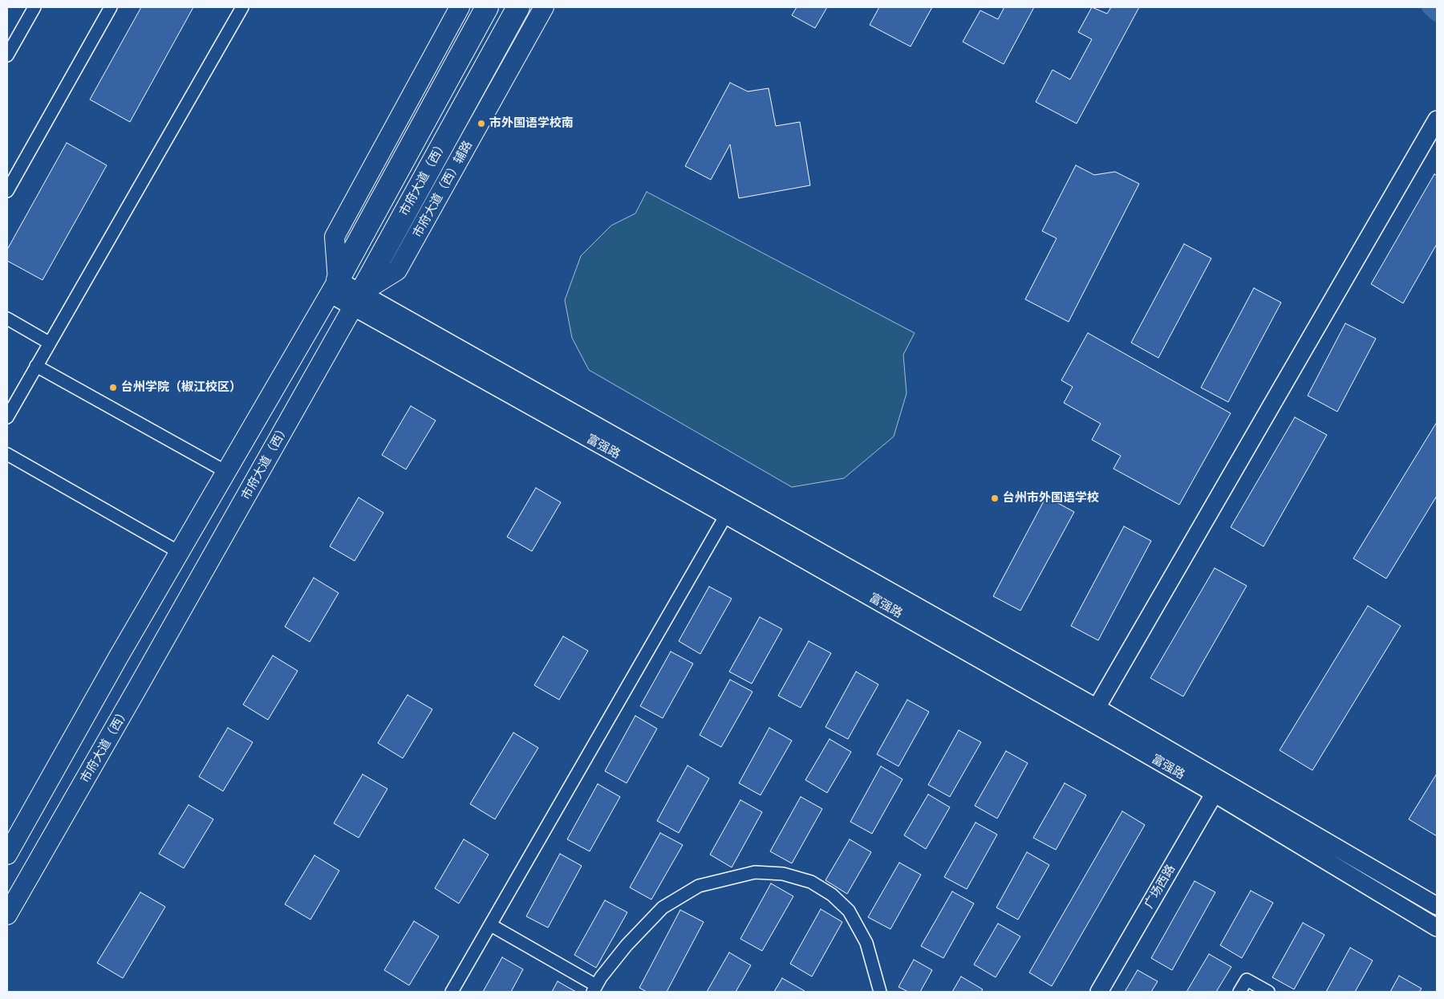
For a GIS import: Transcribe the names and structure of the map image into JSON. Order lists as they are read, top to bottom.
{
  "streets": {
    "highway": ["市府大道（西）"],
    "main road": ["市府大道（西）辅路", "富强路", "广场西路"]
  },
  "crossings": [
    ["市府大道（西）", "市府大道（西）辅路"],
    ["市府大道（西）", "富强路"],
    ["市府大道（西）辅路", "富强路"],
    ["富强路", "广场西路"]
  ],
  "places": ["市外国语学校南", "台州学院（椒江校区）", "台州市外国语学校"]
}
